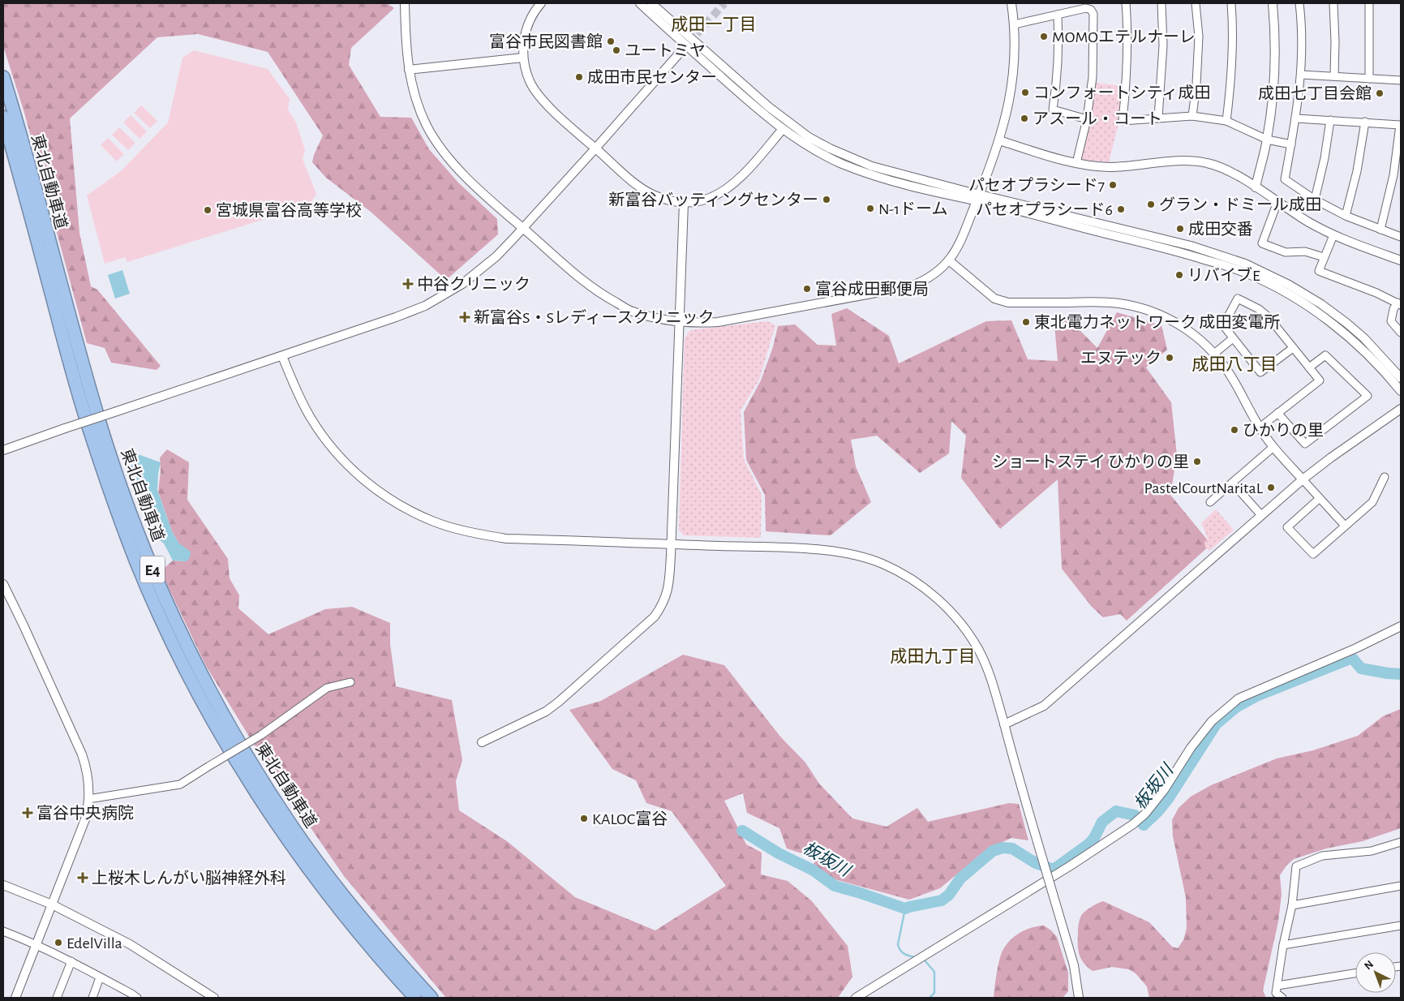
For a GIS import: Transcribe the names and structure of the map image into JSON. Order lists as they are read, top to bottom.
{
  "streets": {
    "highway": ["東北自動車道", "E4"]
  },
  "districts": ["成田一丁目", "成田八丁目", "成田九丁目"],
  "water": ["板坂川"],
  "places": {
    "other": [
      "MOMOエテルナーレ",
      "富谷市民図書館",
      "ユートミヤ",
      "成田市民センター",
      "コンフォートシティ成田",
      "成田七丁目会館",
      "アスール・コート",
      "パセオプラシード7",
      "新富谷バッティングセンター",
      "グラン・ドミール成田",
      "N-1ドーム",
      "パセオプラシード6",
      "宮城県富谷高等学校",
      "成田交番",
      "リバイブE",
      "富谷成田郵便局",
      "東北電力ネットワーク 成田変電所",
      "エヌテック",
      "ひかりの里",
      "ショートステイ ひかりの里",
      "PastelCourtNaritaL",
      "KALOC富谷",
      "EdelVilla"
    ],
    "health": [
      "中谷クリニック",
      "新富谷S・Sレディースクリニック",
      "富谷中央病院",
      "上桜木しんがい脳神経外科"
    ]
  },
  "north": "top left"
}
